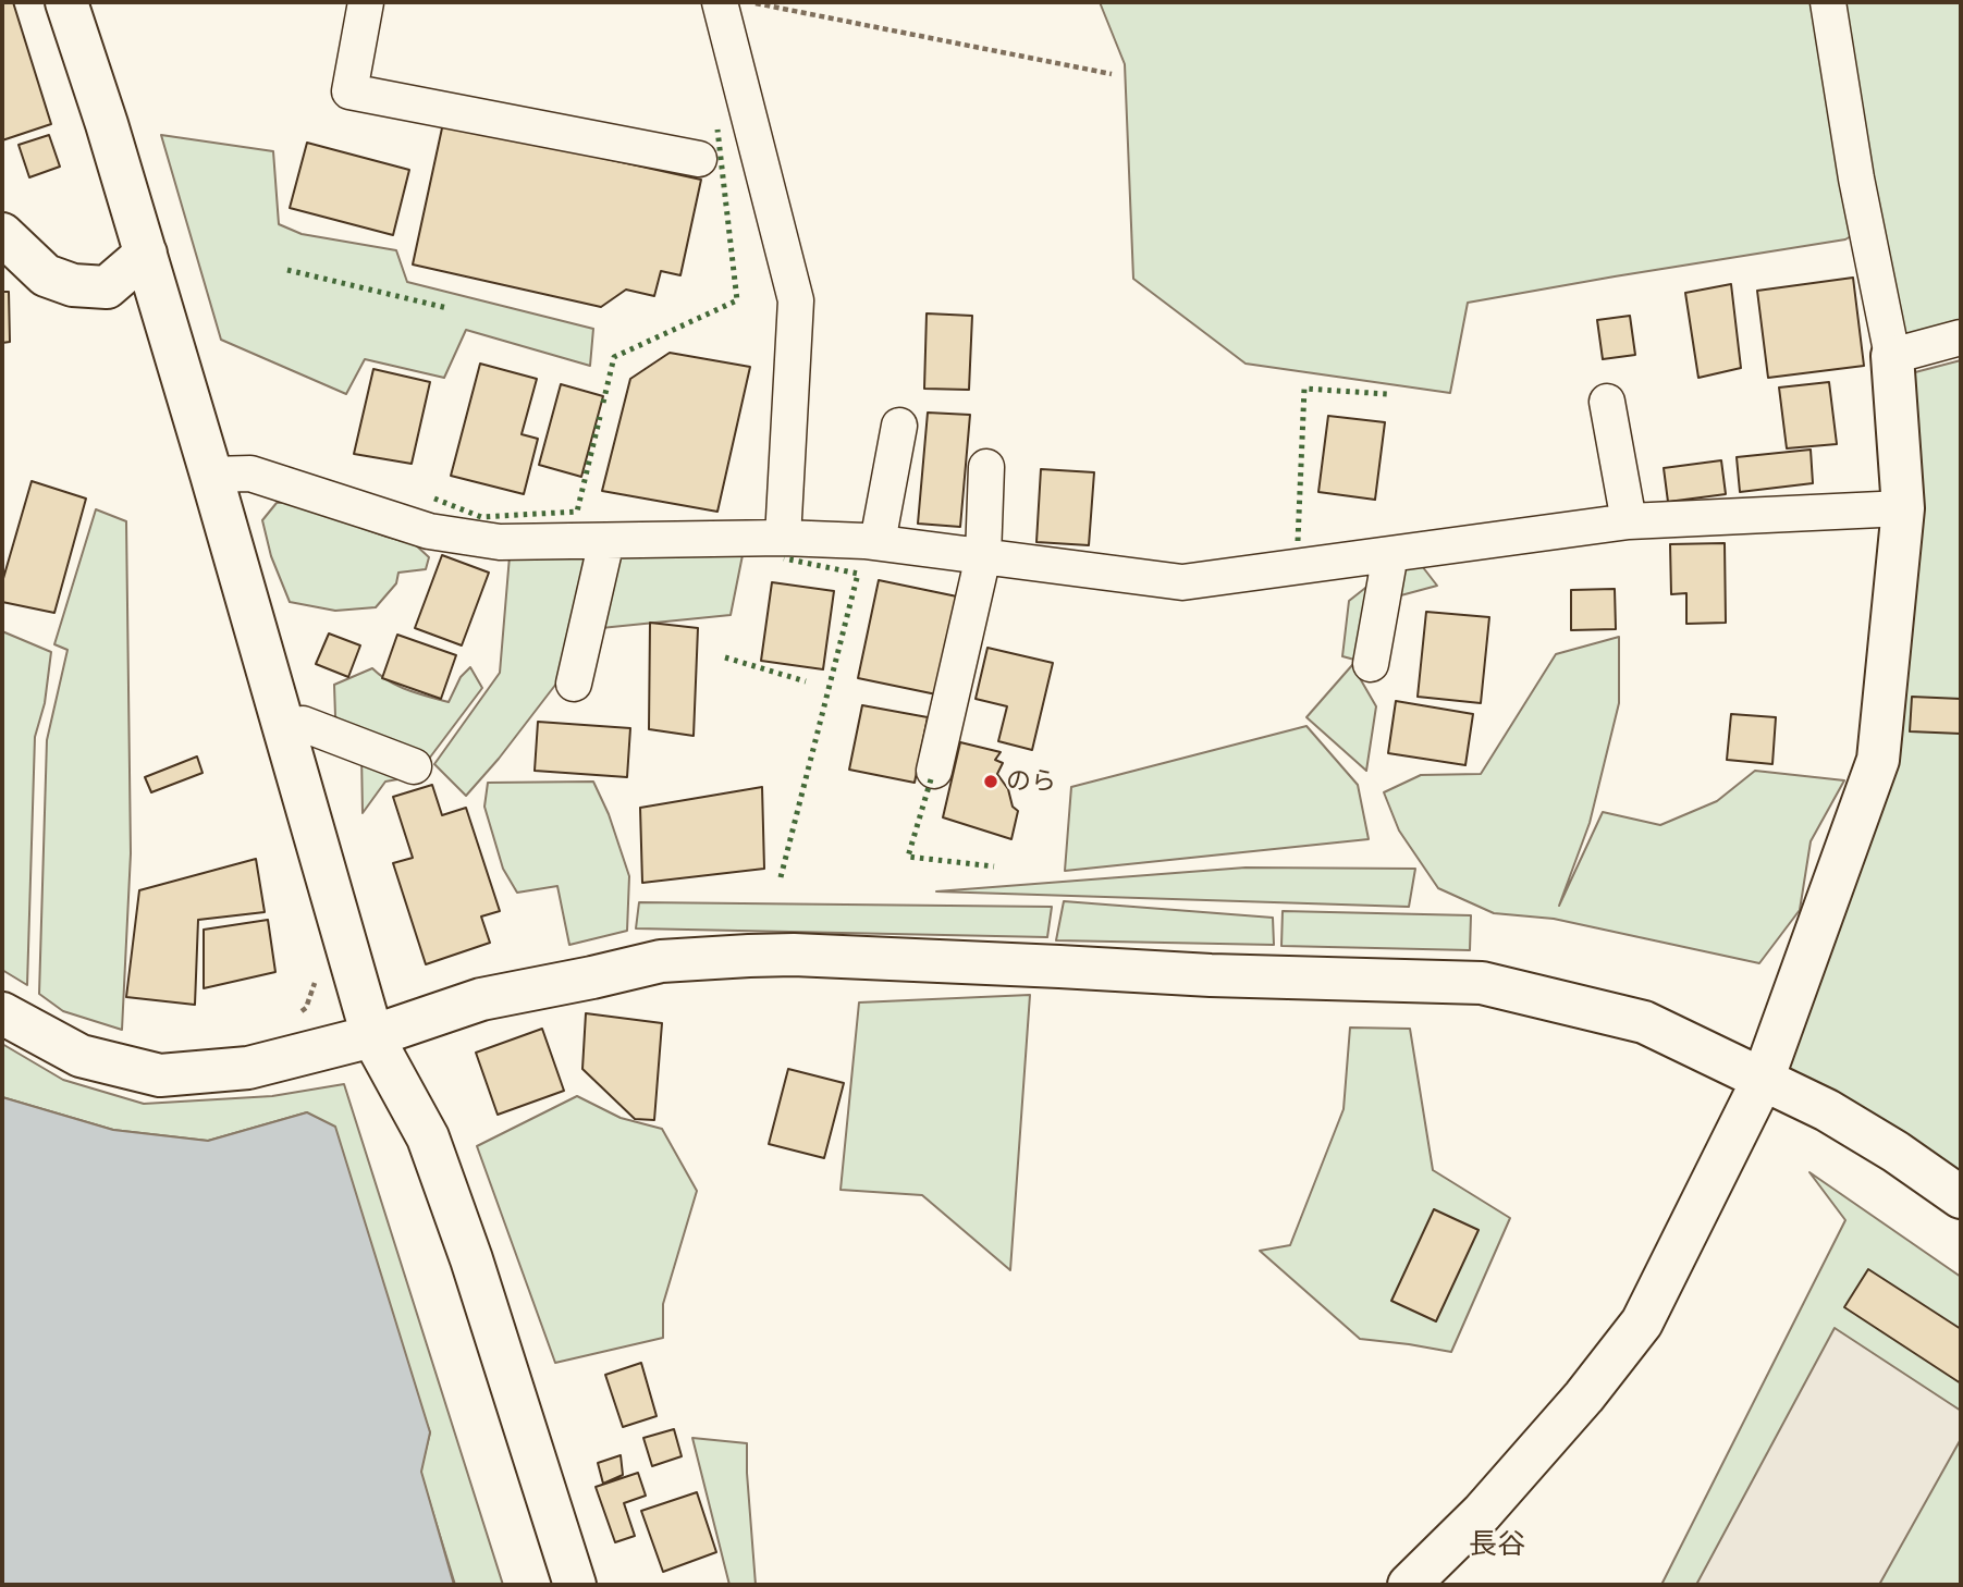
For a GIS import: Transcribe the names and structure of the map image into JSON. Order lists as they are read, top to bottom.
{
  "districts": ["長谷"],
  "places": ["のら"]
}
